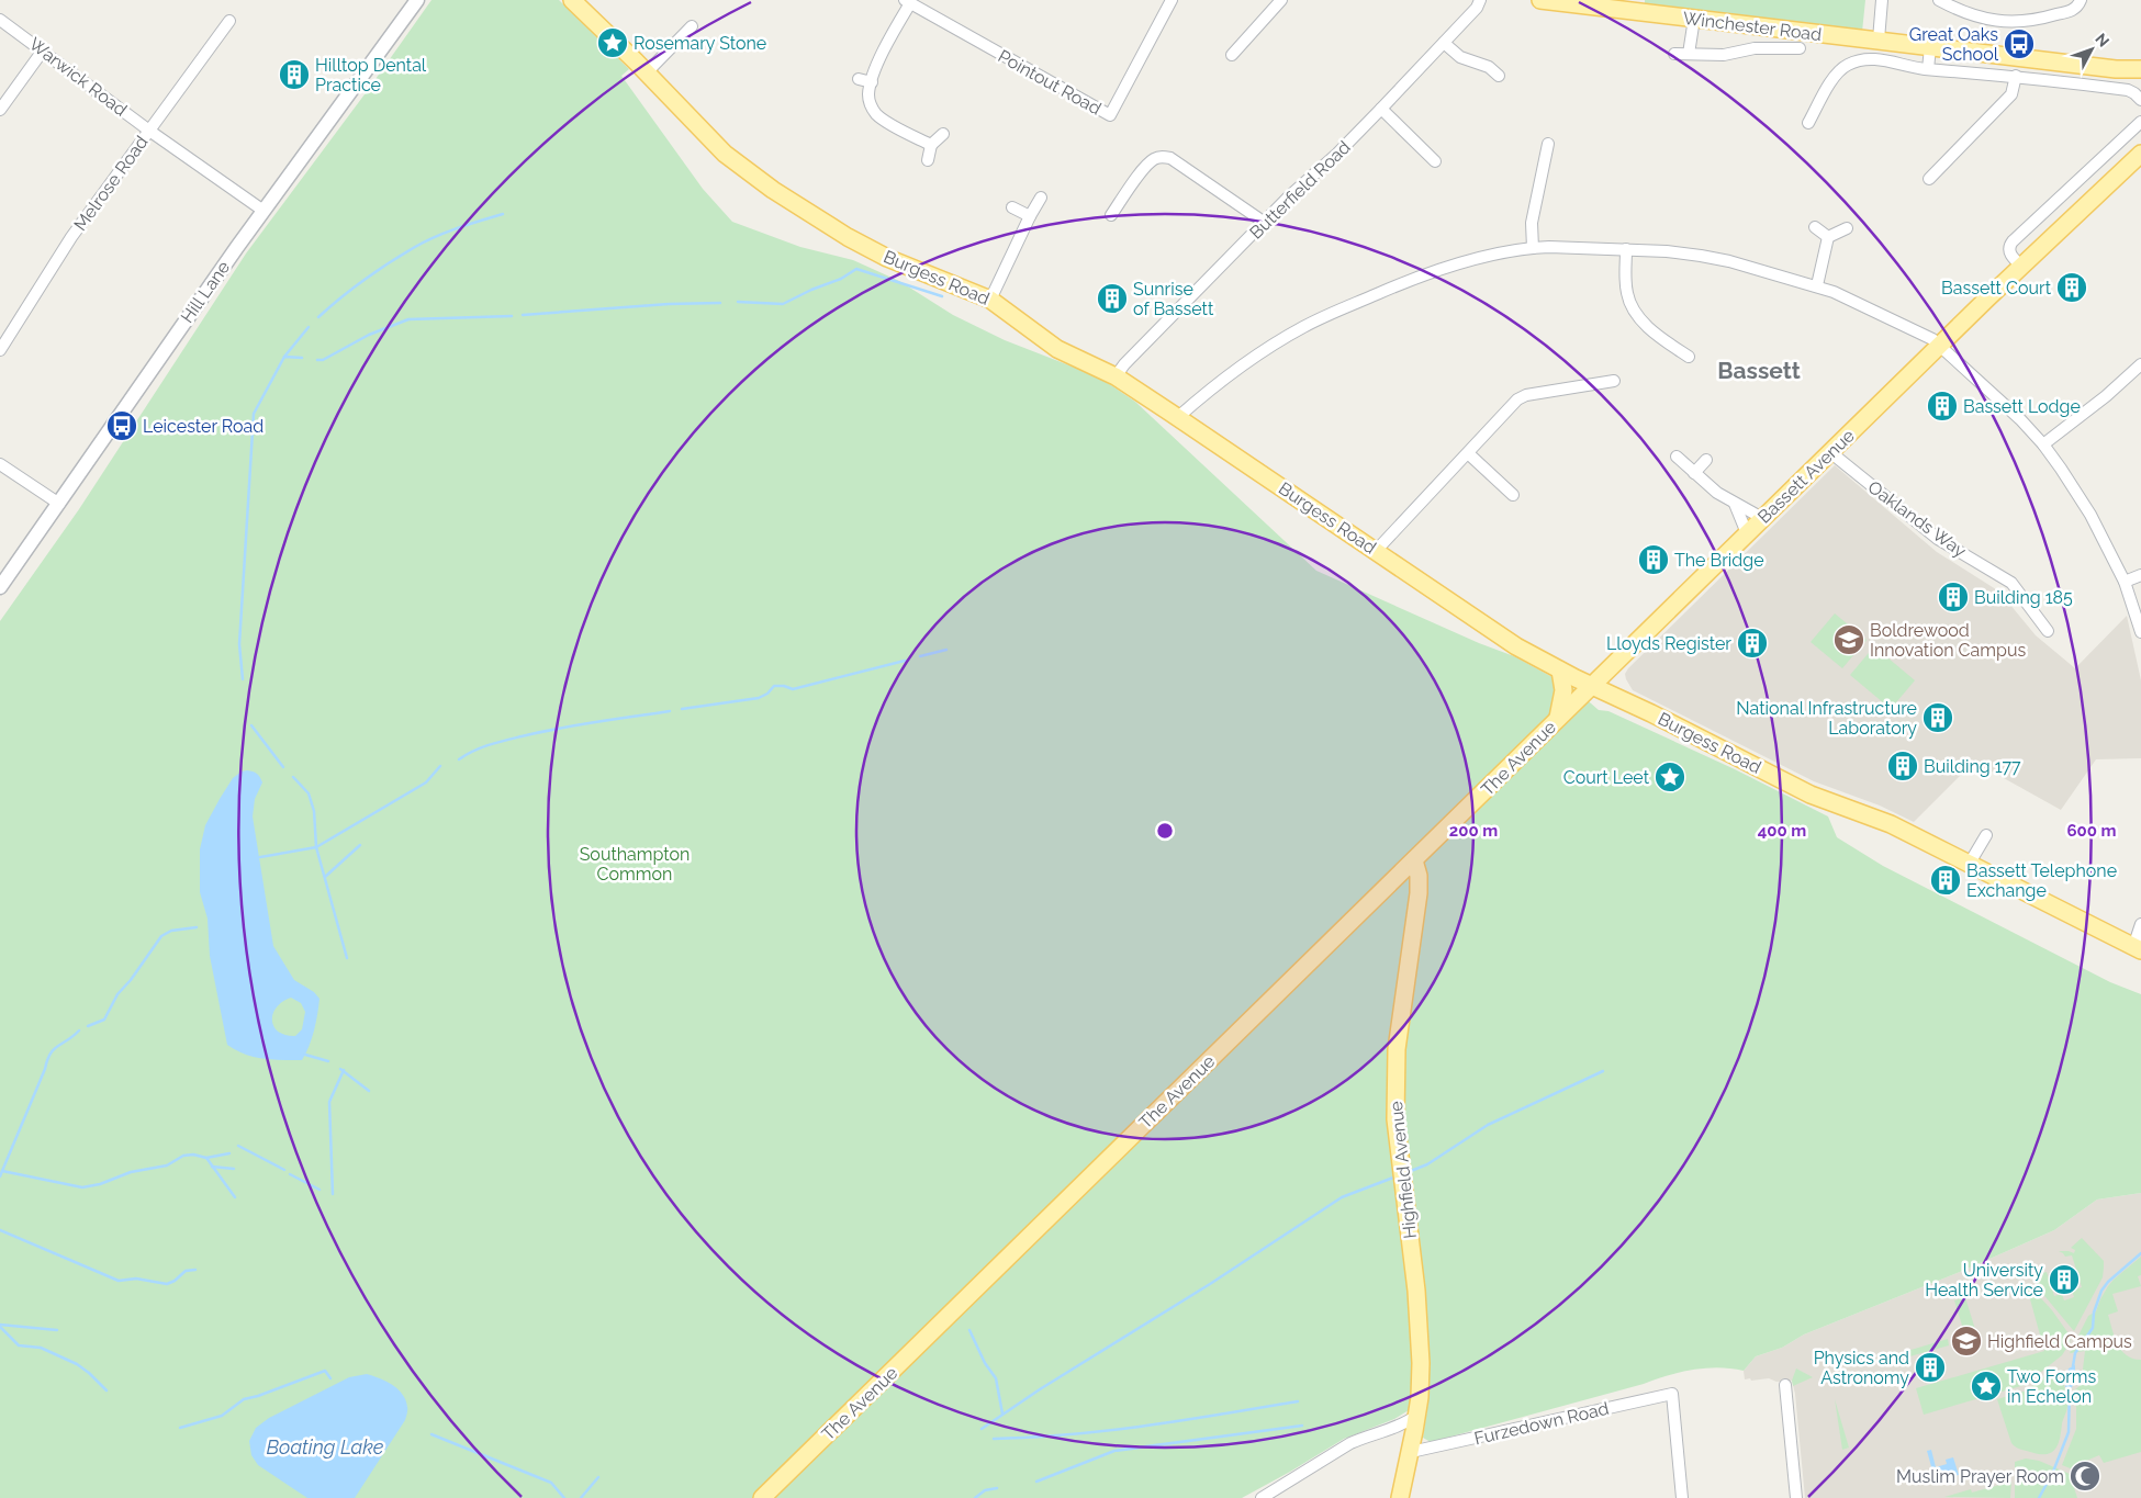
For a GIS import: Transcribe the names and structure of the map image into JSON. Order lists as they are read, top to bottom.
{
  "streets": {
    "main road": [
      "Winchester Road",
      "Burgess Road",
      "Bassett Avenue",
      "The Avenue",
      "Highfield Avenue"
    ],
    "street": [
      "Warwick Road",
      "Pointout Road",
      "Melrose Road",
      "Butterfield Road",
      "Hill Lane",
      "Oaklands Way",
      "Furzedown Road"
    ]
  },
  "crossings": [
    ["Warwick Road", "Melrose Road"],
    ["Warwick Road", "Hill Lane"],
    ["Butterfield Road", "Burgess Road"],
    ["Burgess Road", "Bassett Avenue"],
    ["Burgess Road", "The Avenue"],
    ["Bassett Avenue", "Oaklands Way"],
    ["Bassett Avenue", "The Avenue"],
    ["The Avenue", "Highfield Avenue"],
    ["Highfield Avenue", "Furzedown Road"]
  ],
  "districts": ["Bassett"],
  "water": ["Boating Lake"],
  "parks": ["Southampton Common"],
  "places": {
    "place": ["Rosemary Stone", "Court Leet", "Two Forms in Echelon"],
    "bus stop": ["Great Oaks School", "Leicester Road"],
    "building": [
      "Hilltop Dental Practice",
      "Bassett Court",
      "Sunrise of Bassett",
      "Bassett Lodge",
      "The Bridge",
      "Building 185",
      "Lloyds Register",
      "National Infrastructure Laboratory",
      "Building 177",
      "Bassett Telephone Exchange",
      "University Health Service",
      "Physics and Astronomy"
    ],
    "school or university": ["Boldrewood Innovation Campus", "Highfield Campus"],
    "mosque": ["Muslim Prayer Room"]
  },
  "north": "top right",
  "rings": ["200 m", "400 m", "600 m"]
}
